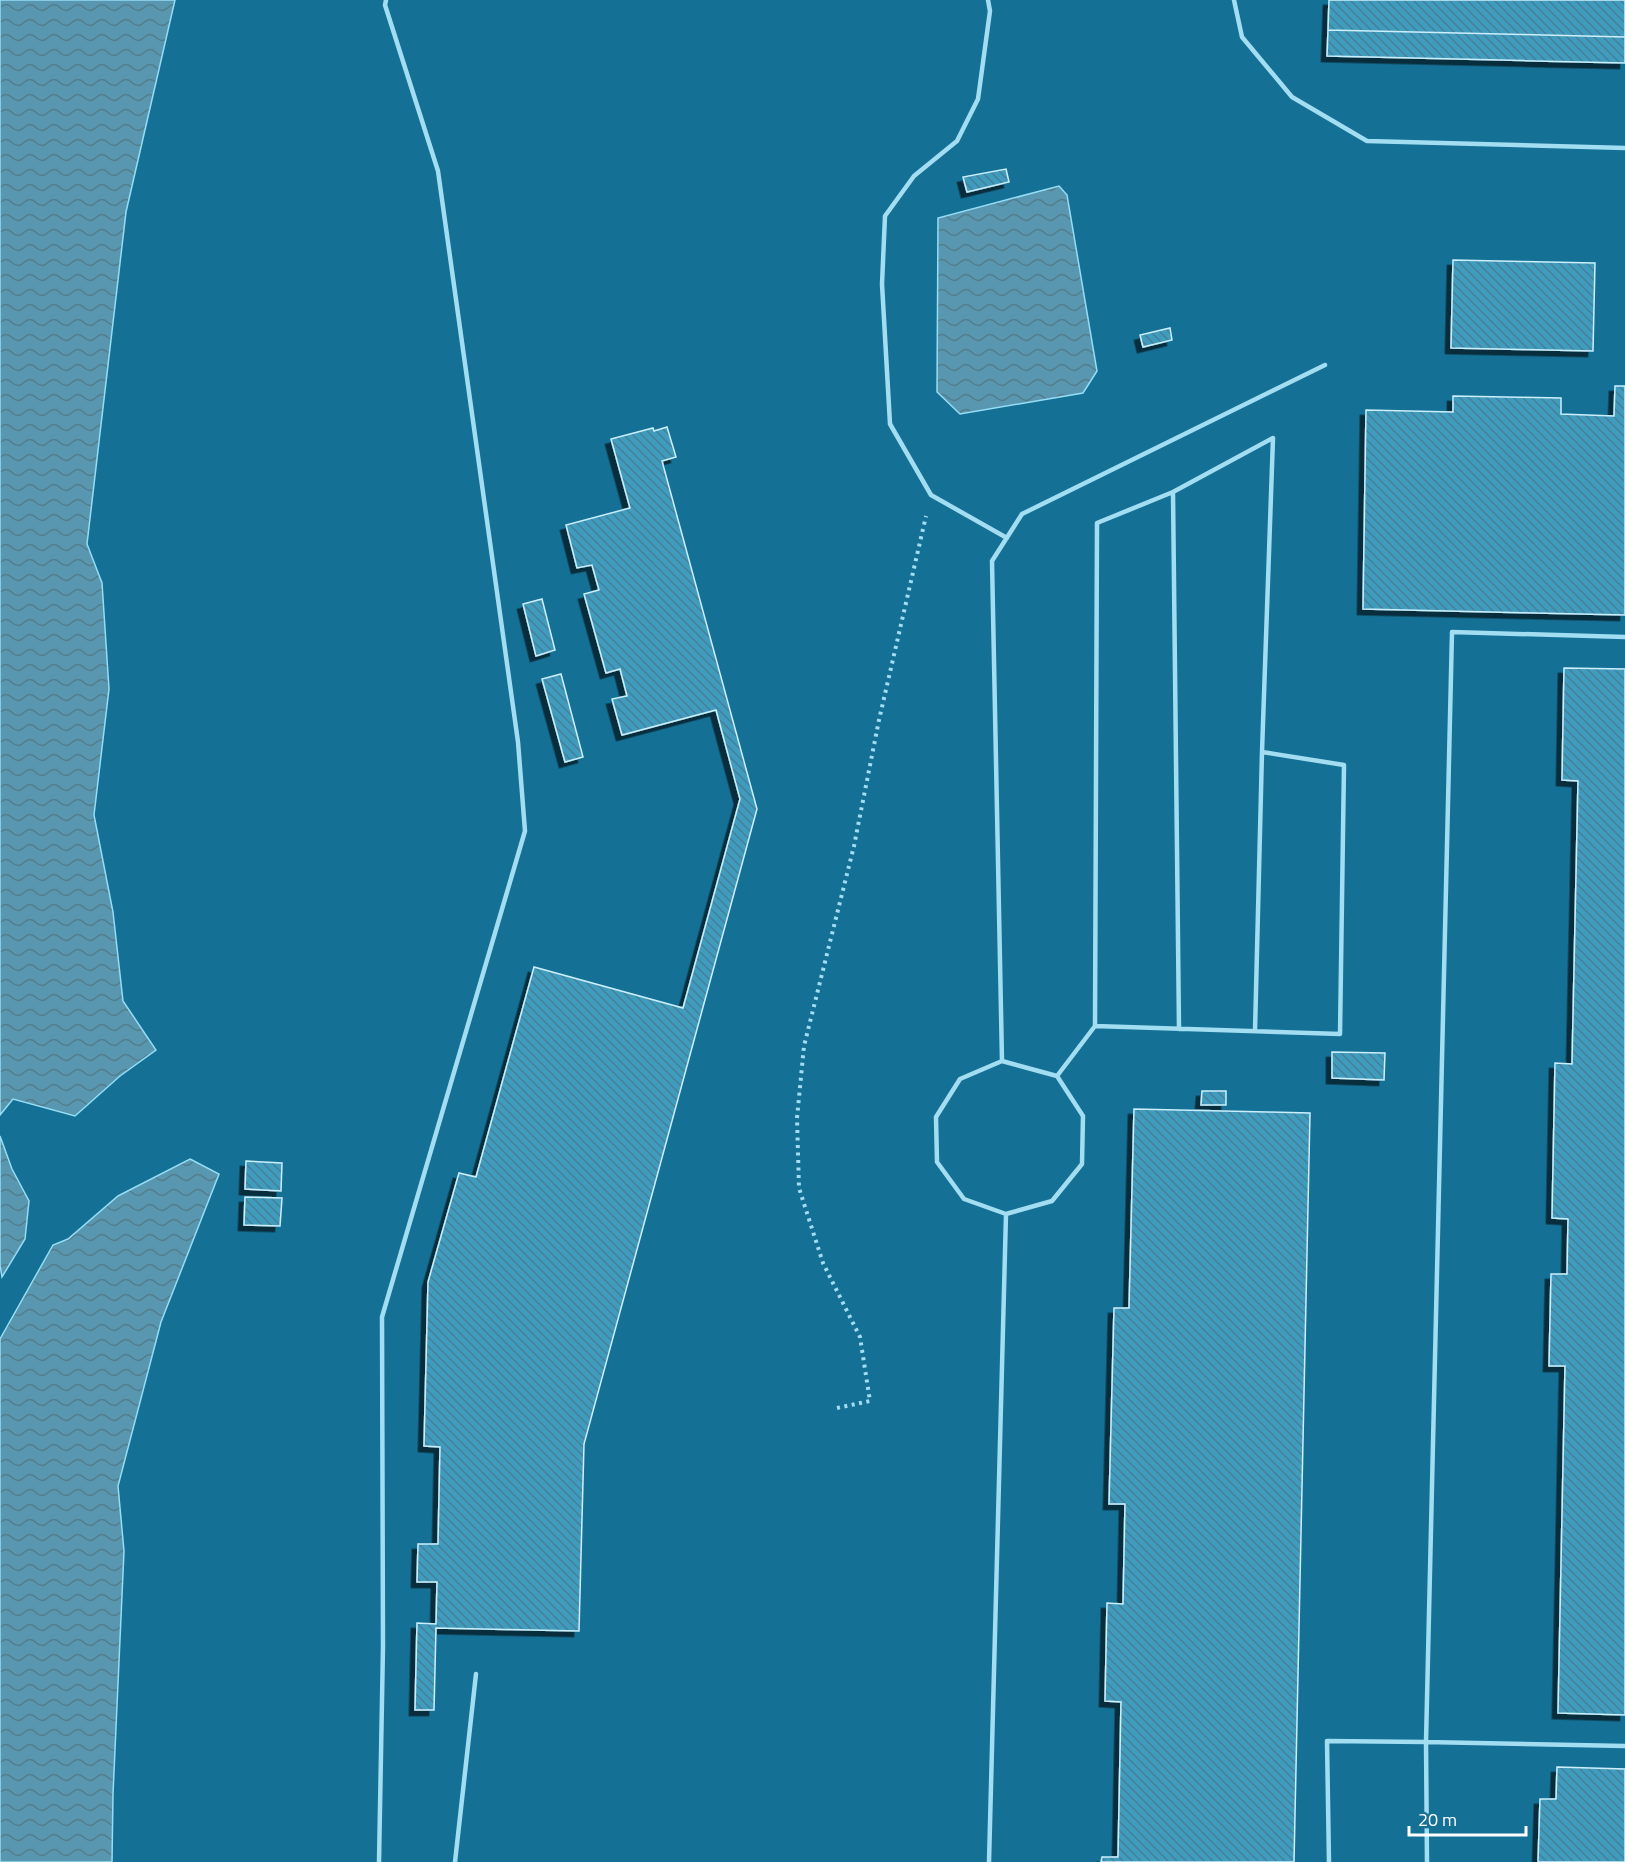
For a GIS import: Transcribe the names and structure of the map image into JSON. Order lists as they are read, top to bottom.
{
  "scale_bar": "20 m"
}
